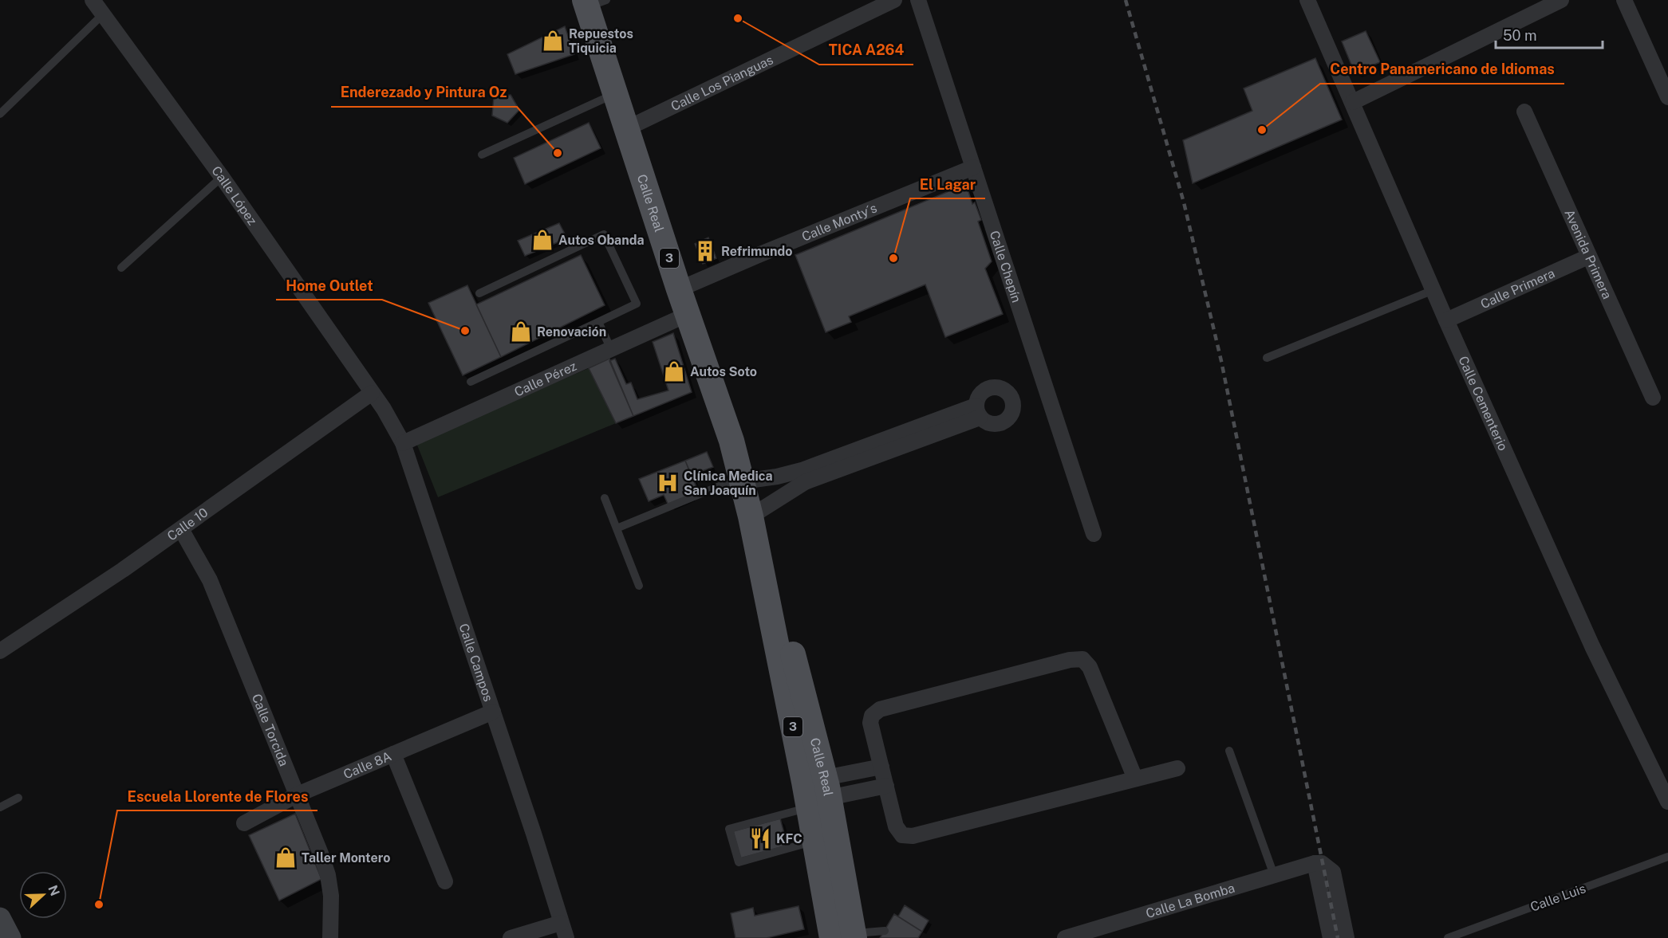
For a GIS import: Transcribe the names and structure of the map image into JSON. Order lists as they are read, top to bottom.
{
  "streets": {
    "main road": ["Calle Real", "3"],
    "street": [
      "Calle Los Pianguas",
      "Calle López",
      "Calle Monty´s",
      "Avenida Primera",
      "Calle Chepín",
      "Calle Primera",
      "Calle Pérez",
      "Calle Cementerio",
      "Calle 10",
      "Calle Campos",
      "Calle Torcida",
      "Calle 8A",
      "Calle La Bomba"
    ],
    "lane": ["Calle Luis"]
  },
  "crossings": [
    ["Calle Los Pianguas", "Calle Real"],
    ["Calle López", "Calle 10"],
    ["Calle López", "Calle Campos"],
    ["Calle Real", "Calle Monty´s"],
    ["Calle Real", "Calle Pérez"],
    ["Calle Monty´s", "Calle Chepín"],
    ["Avenida Primera", "Calle Primera"],
    ["Calle Primera", "Calle Cementerio"],
    ["Calle Pérez", "Calle Campos"],
    ["Calle 10", "Calle Campos"],
    ["Calle 10", "Calle Torcida"],
    ["Calle Campos", "Calle 8A"],
    ["Calle Torcida", "Calle 8A"]
  ],
  "places": {
    "other": [
      "TICA A264",
      "Centro Panamericano de Idiomas",
      "Enderezado y Pintura Oz",
      "El Lagar",
      "Home Outlet",
      "Escuela Llorente de Flores"
    ],
    "shop": [
      "Repuestos Tiquicia",
      "Autos Obanda",
      "Renovación",
      "Autos Soto",
      "Taller Montero"
    ],
    "building": ["Refrimundo"],
    "hospital": ["Clínica Medica San Joaquín"],
    "restaurant": ["KFC"]
  },
  "scale_bar": "50 m",
  "north": "right"
}
